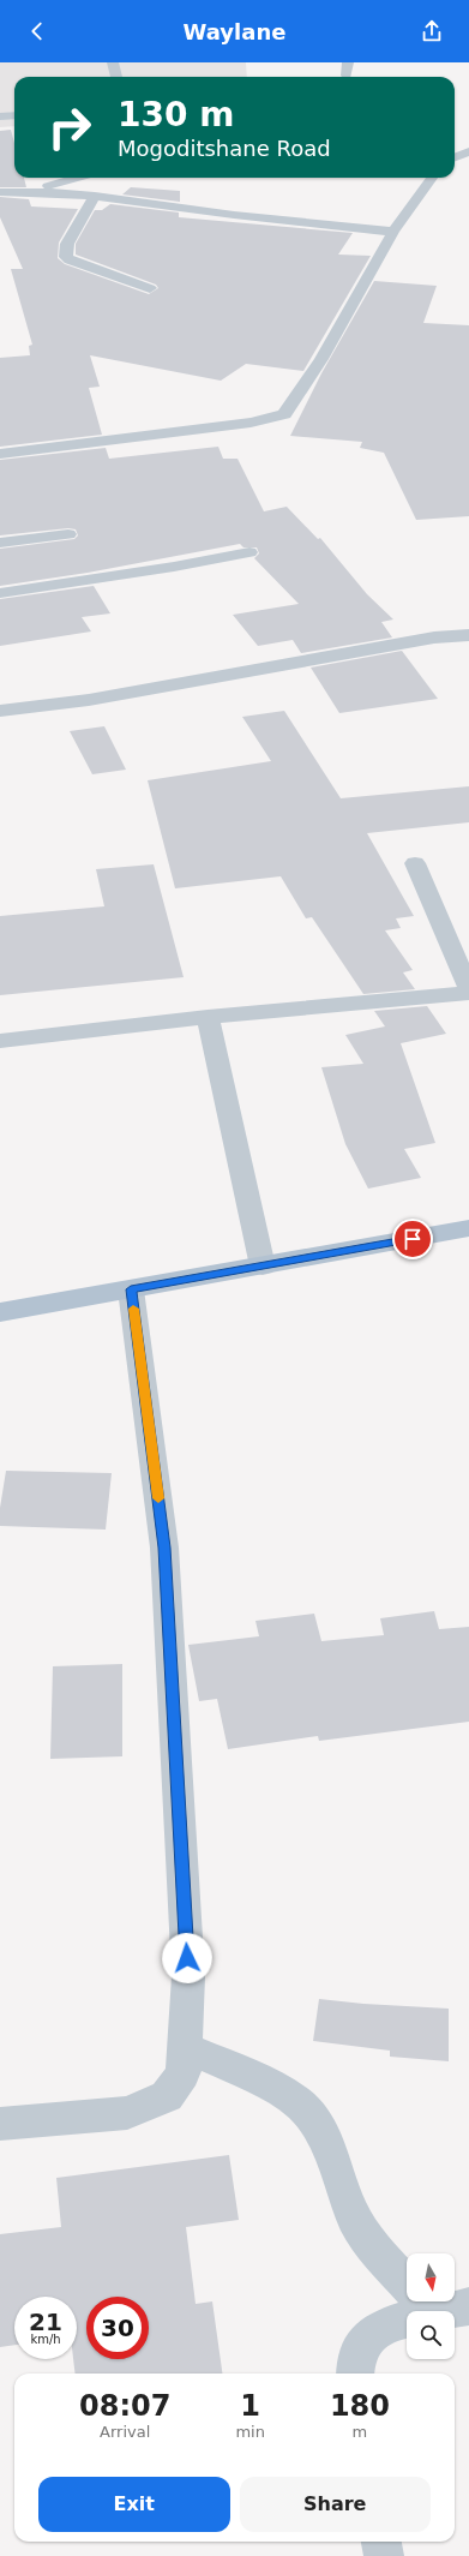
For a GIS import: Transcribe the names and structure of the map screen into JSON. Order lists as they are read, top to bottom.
{
  "north": "bottom",
  "page": {
    "header": "Waylane",
    "turn": ["130 m", "Mogoditshane Road"],
    "speed": "21 km/h",
    "limit": "30",
    "eta": [
      "08:07",
      "Arrival",
      "1",
      "min",
      "180",
      "m"
    ],
    "buttons": ["Exit", "Share"]
  }
}
